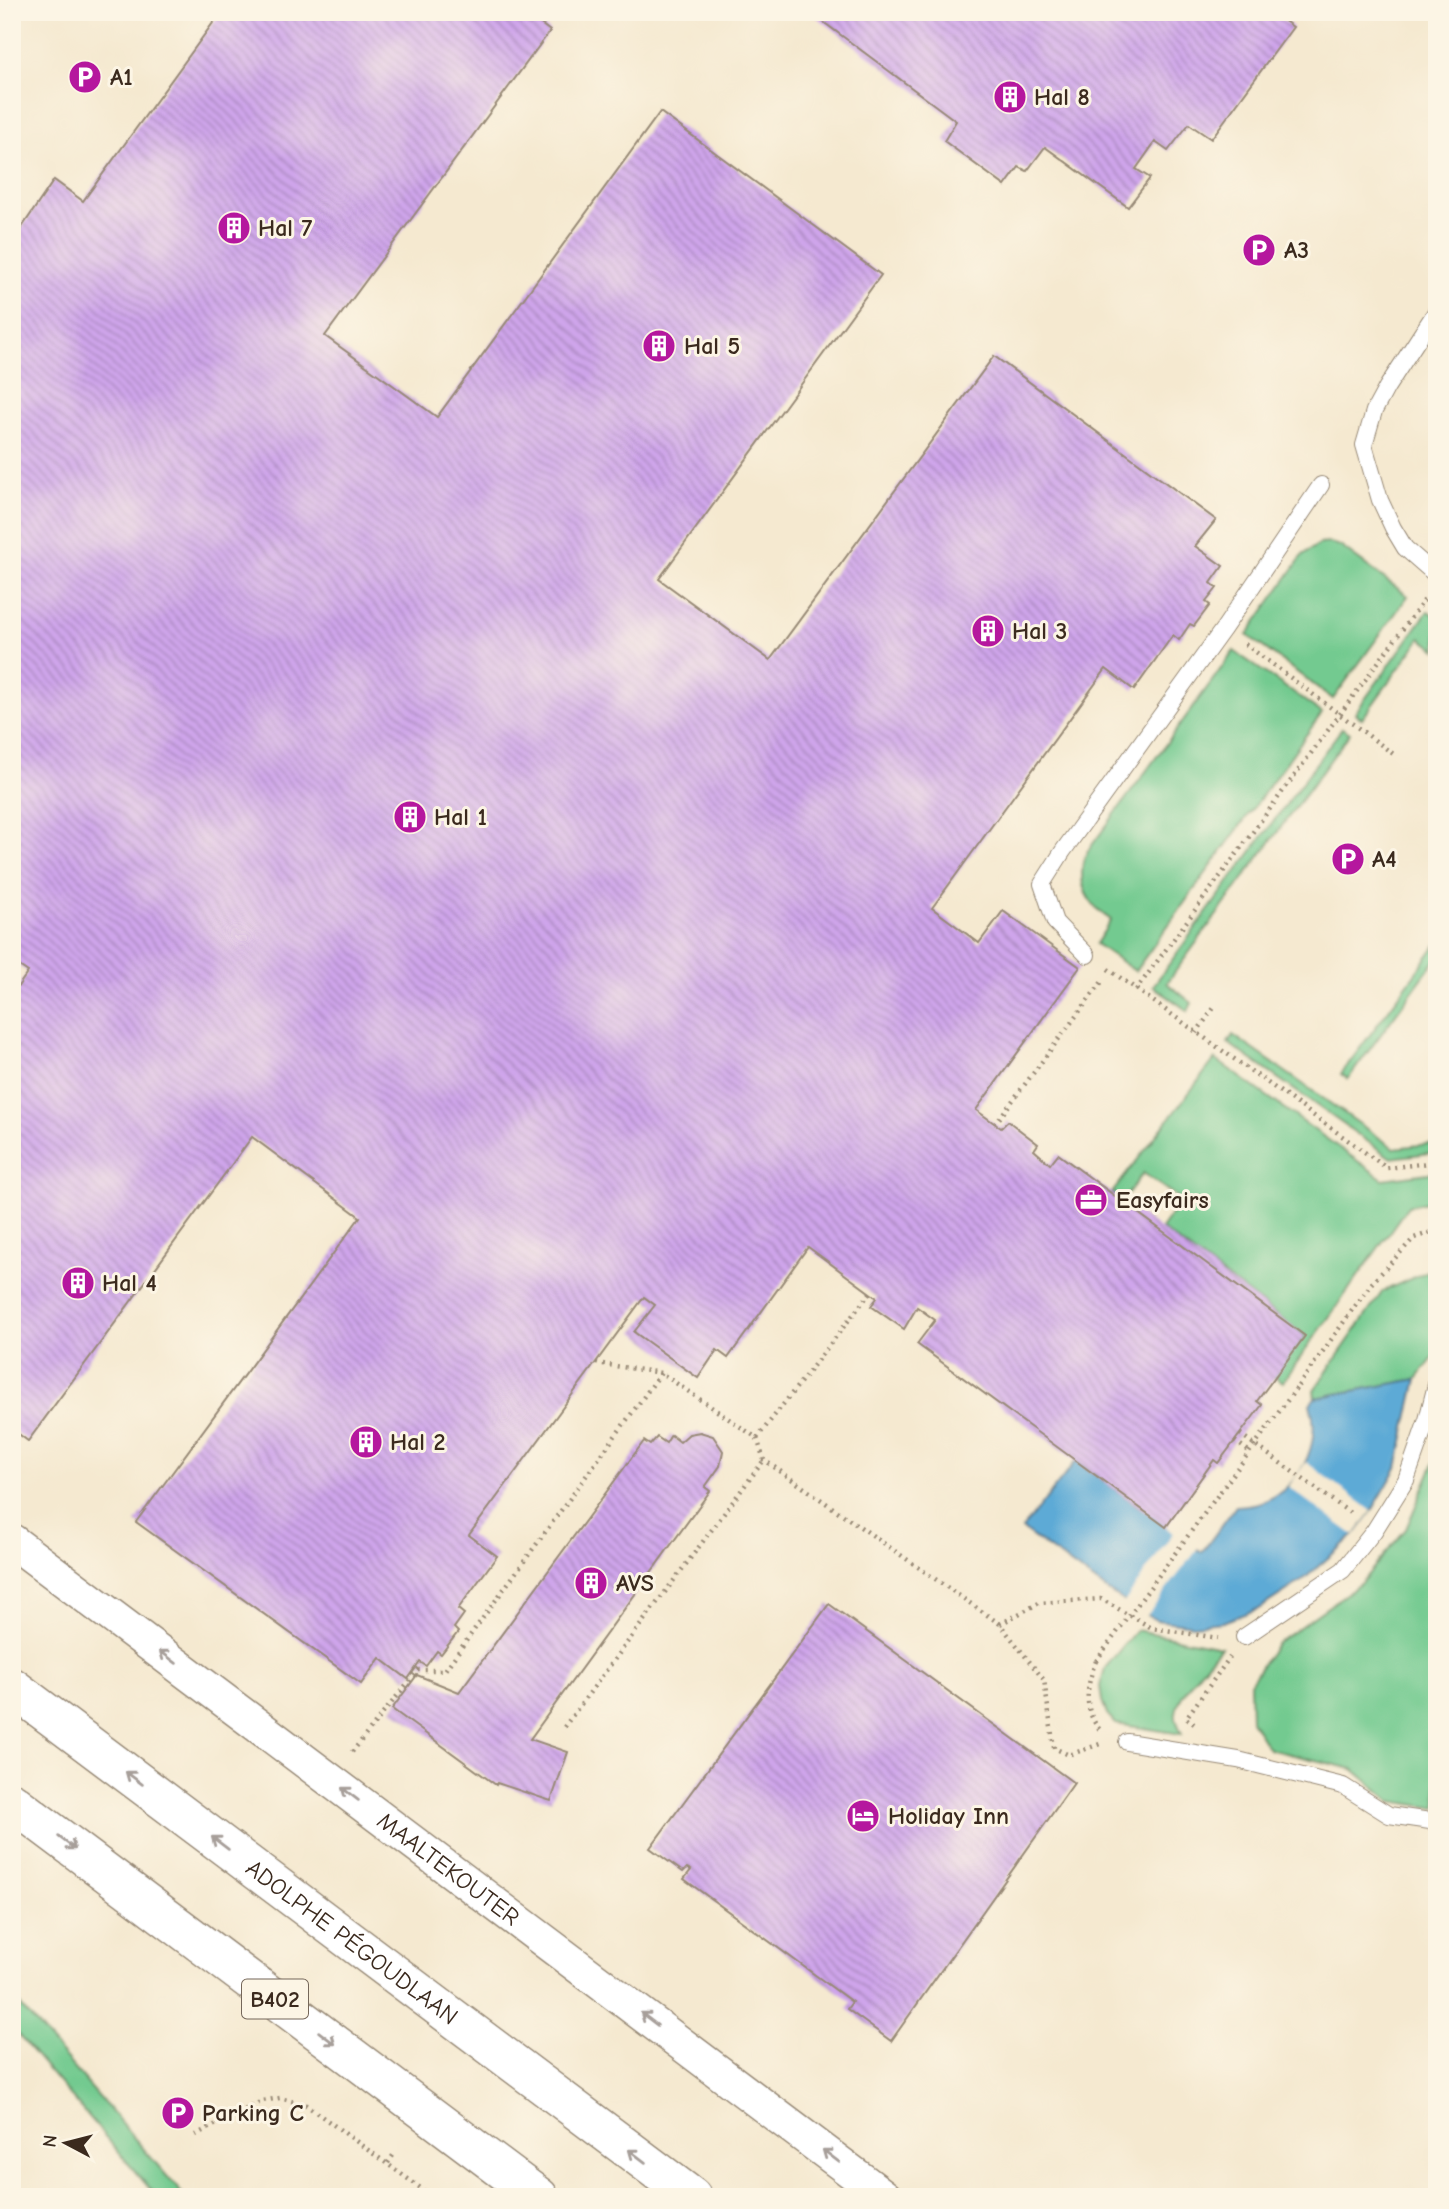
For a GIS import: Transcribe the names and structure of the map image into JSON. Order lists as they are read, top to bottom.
{
  "streets": {
    "highway": ["ADOLPHE PÉGOUDLAAN", "B402"],
    "street": ["MAALTEKOUTER"]
  },
  "one_way": ["MAALTEKOUTER"],
  "places": {
    "parking": [
      "A1",
      "A3",
      "A4",
      "Parking C"
    ],
    "building": [
      "Hal 8",
      "Hal 7",
      "Hal 5",
      "Hal 3",
      "Hal 1",
      "Hal 4",
      "Hal 2",
      "AVS"
    ],
    "office": ["Easyfairs"],
    "hotel": ["Holiday Inn"]
  },
  "north": "left"
}
